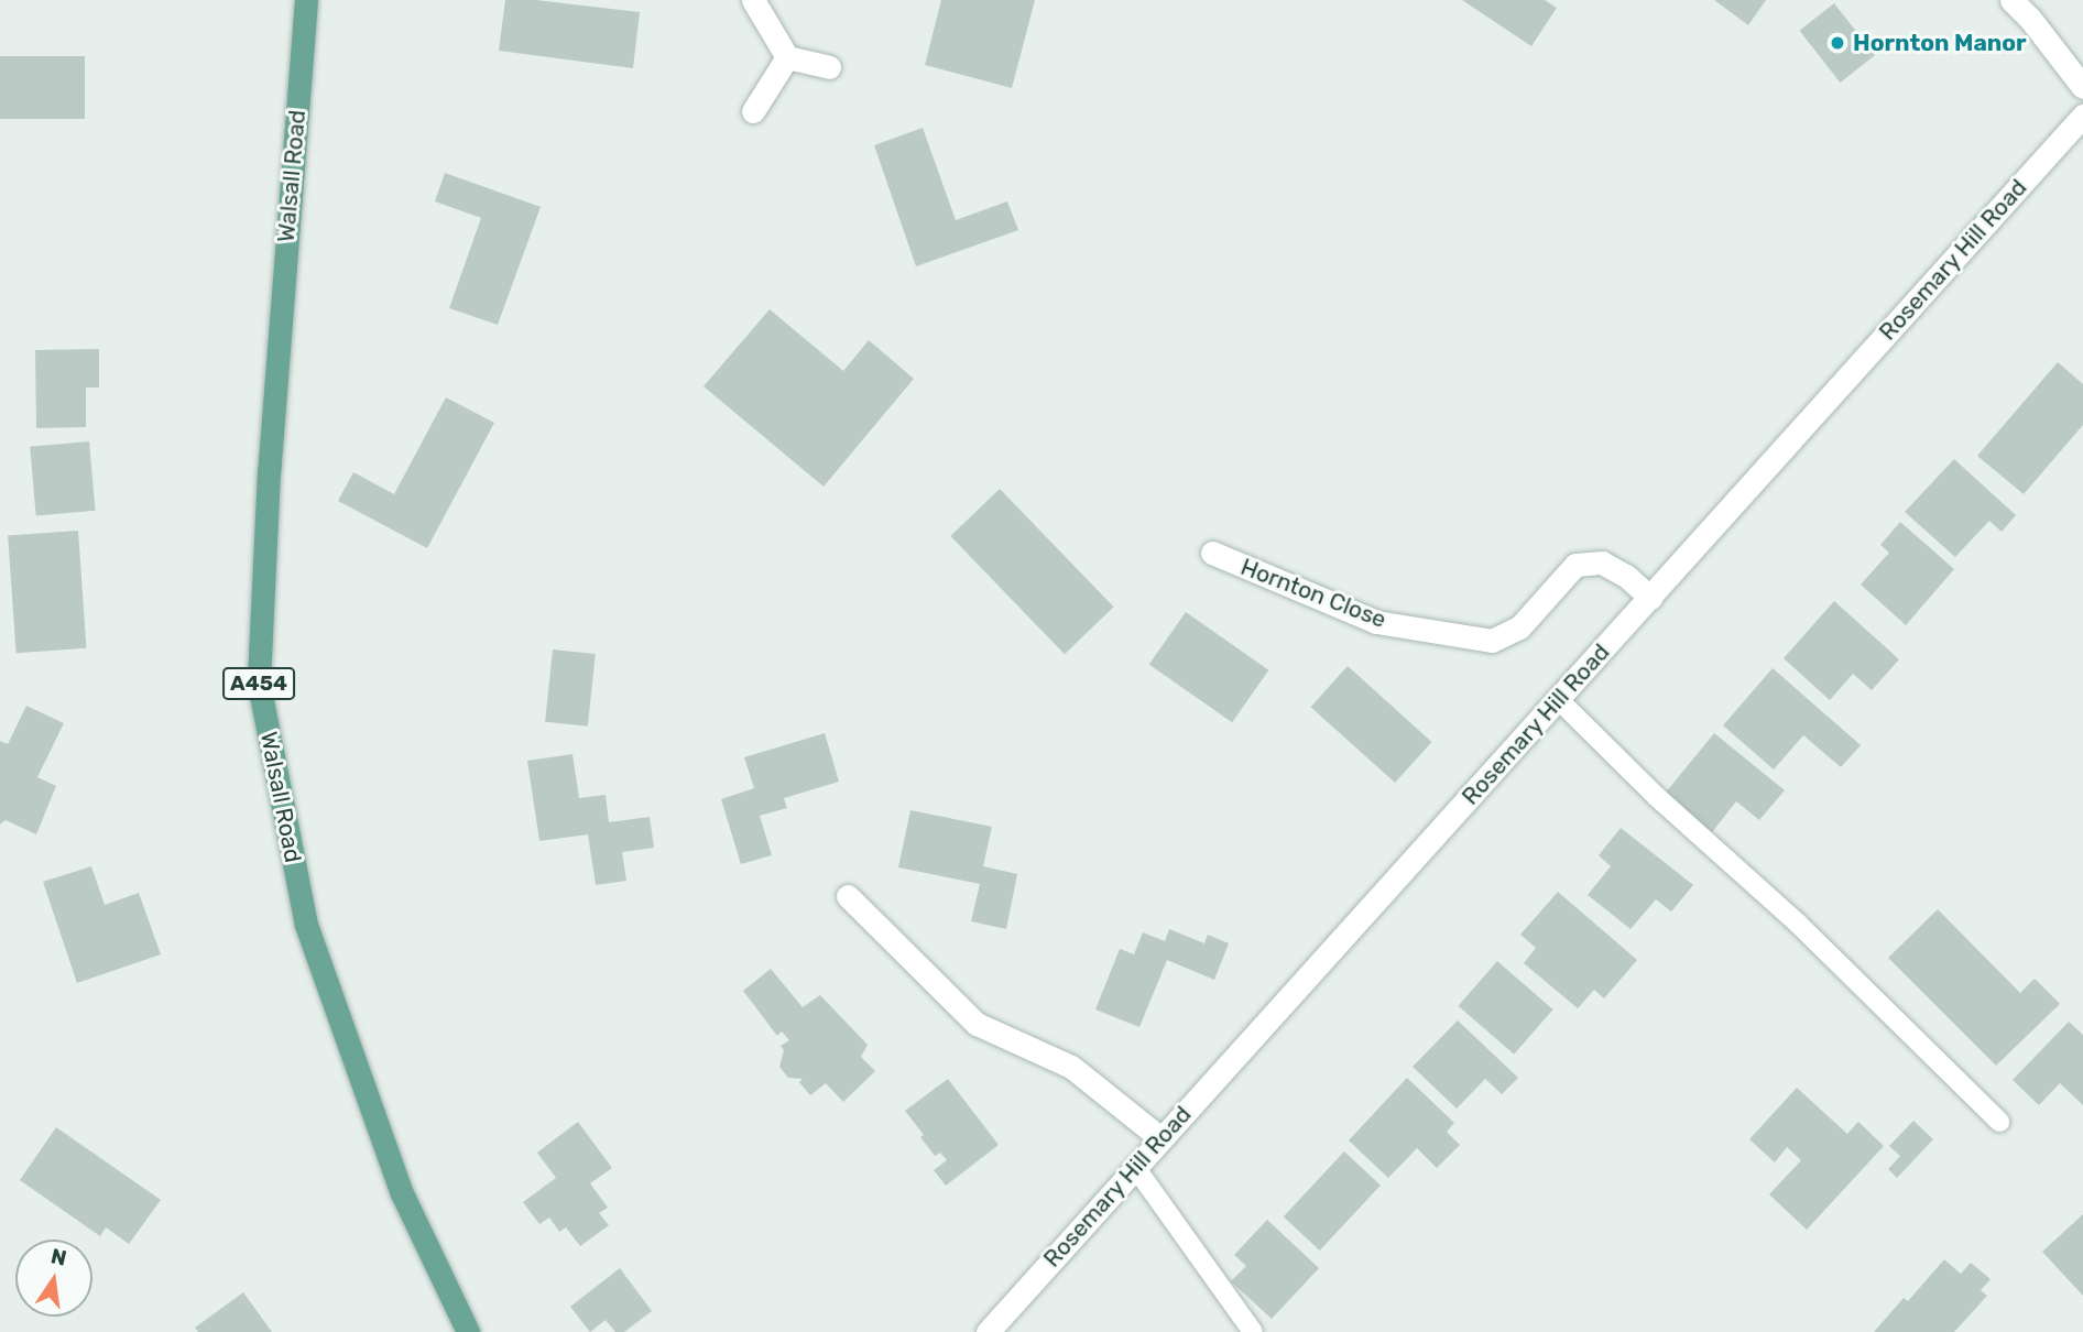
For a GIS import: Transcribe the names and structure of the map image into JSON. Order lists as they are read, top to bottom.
{
  "streets": {
    "main road": [
      "Walsall Road",
      "Rosemary Hill Road",
      "Hornton Close",
      "A454"
    ]
  },
  "crossings": [
    ["Rosemary Hill Road", "Hornton Close"]
  ],
  "places": ["Hornton Manor"],
  "north": "top"
}
